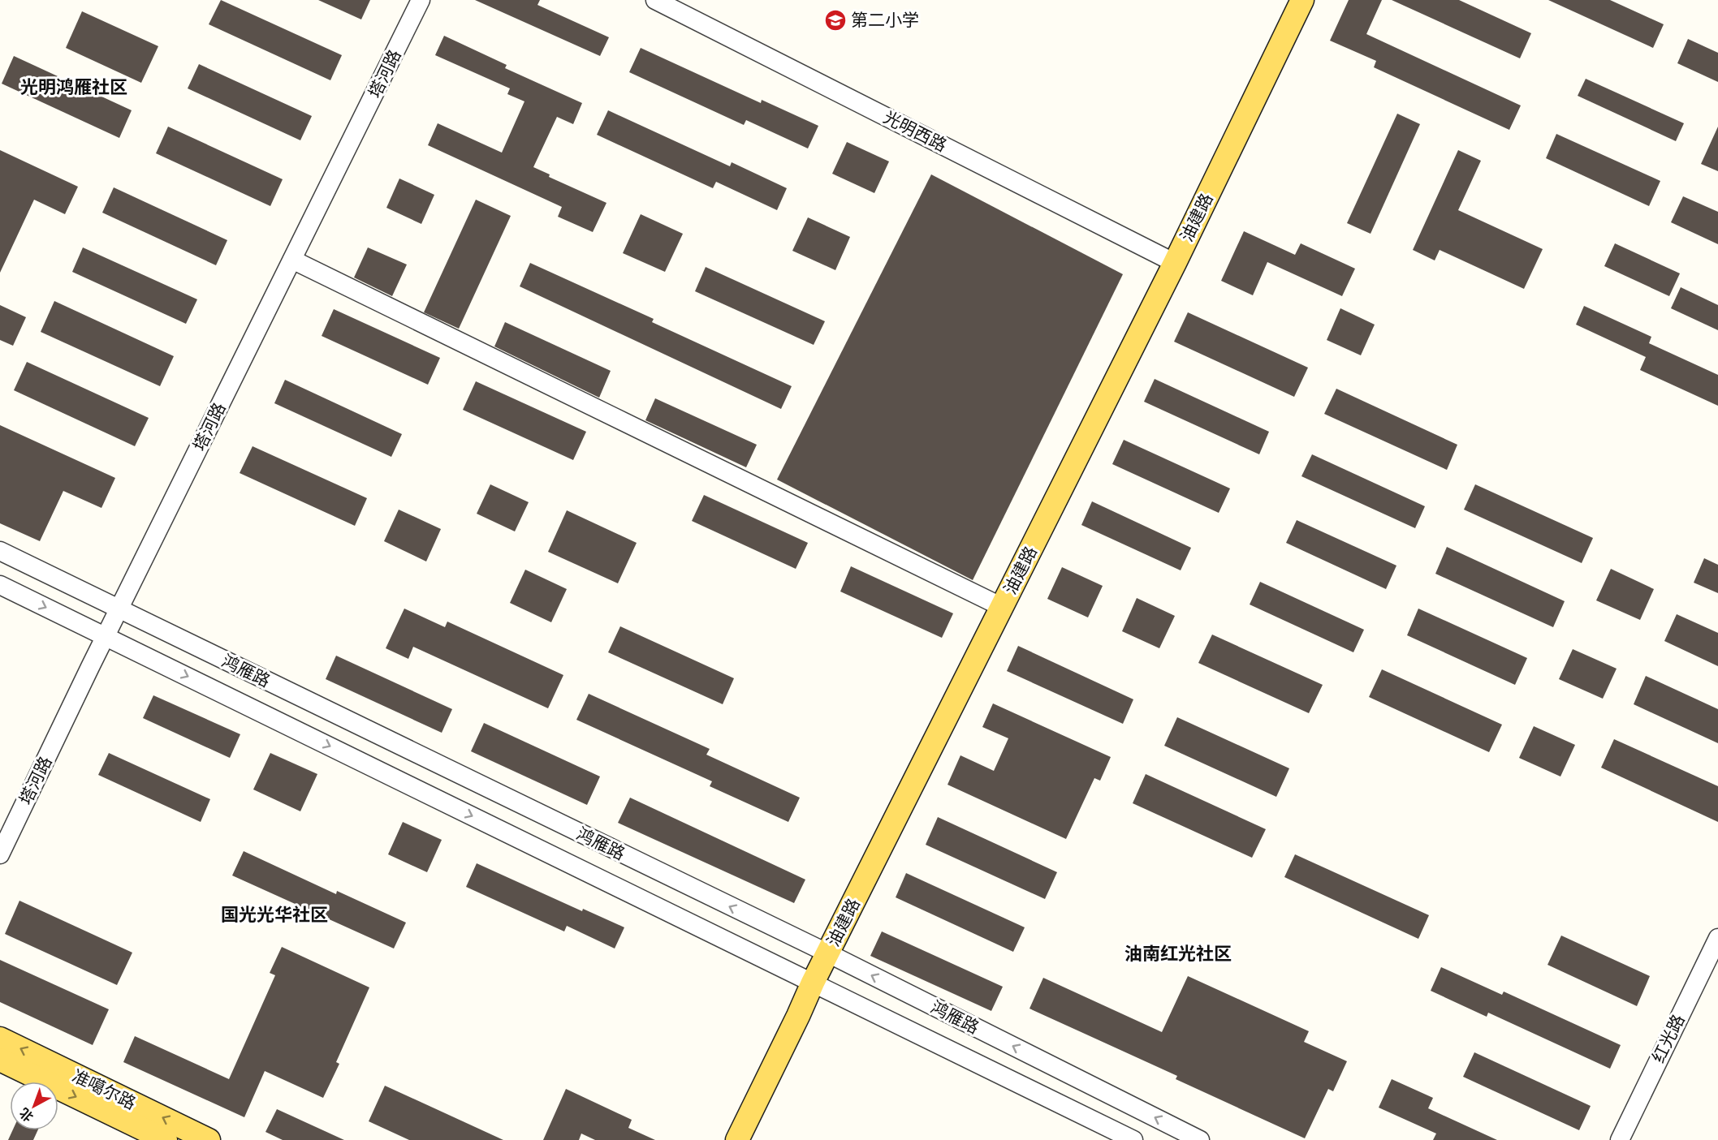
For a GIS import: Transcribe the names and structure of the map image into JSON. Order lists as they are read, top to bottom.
{
  "streets": {
    "main road": ["油建路", "准噶尔路"],
    "street": [
      "塔河路",
      "光明西路",
      "鸿雁路",
      "红光路"
    ]
  },
  "crossings": [
    ["塔河路", "鸿雁路"],
    ["光明西路", "油建路"],
    ["油建路", "鸿雁路"]
  ],
  "districts": ["光明鸿雁社区", "国光光华社区", "油南红光社区"],
  "places": {
    "school or university": ["第二小学"]
  },
  "north": "bottom left"
}
